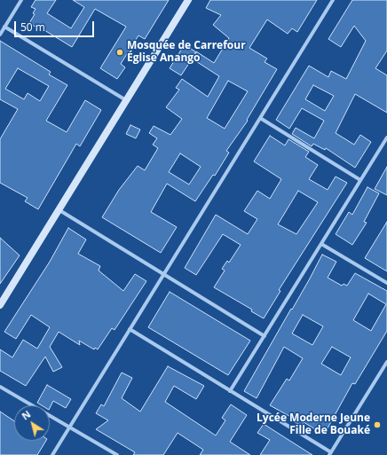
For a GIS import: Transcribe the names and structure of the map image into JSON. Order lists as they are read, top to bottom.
{
  "places": ["Mosquée de Carrefour Église Anango", "Lycée Moderne Jeune Fille de Bouaké"],
  "scale_bar": "50 m",
  "north": "top left"
}
